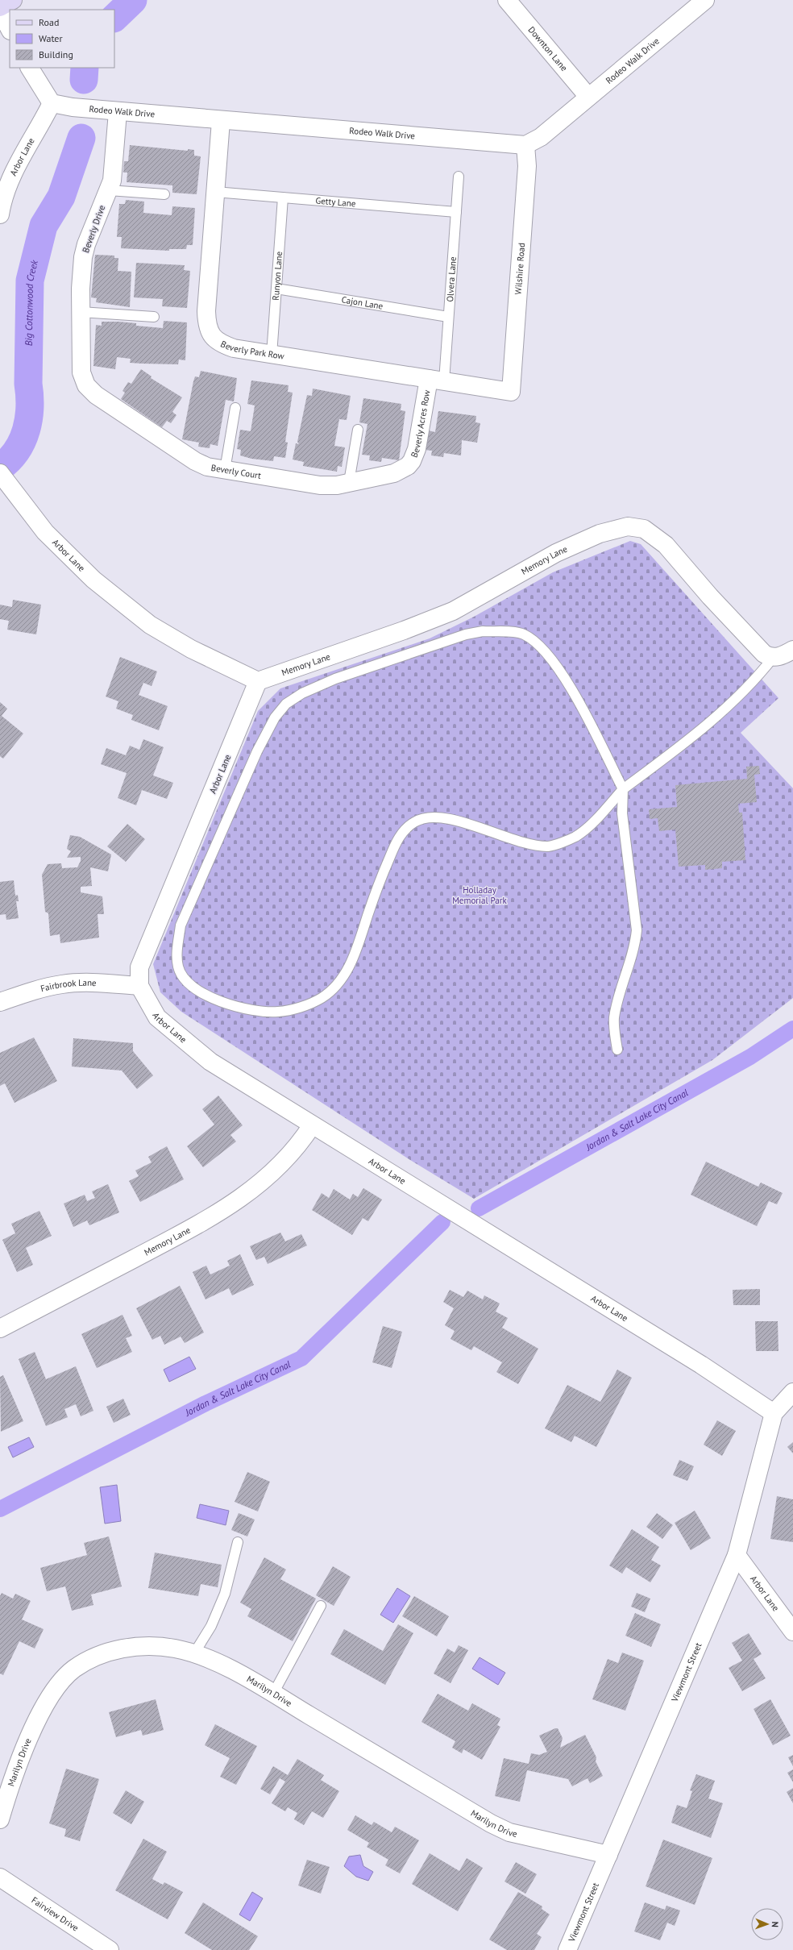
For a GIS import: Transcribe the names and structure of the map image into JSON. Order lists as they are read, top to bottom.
{
  "streets": {
    "street": [
      "Downton Lane",
      "Rodeo Walk Drive",
      "Arbor Lane",
      "Beverly Drive",
      "Wilshire Road",
      "Beverly Park Row",
      "Beverly Acres Row",
      "Beverly Court",
      "Memory Lane",
      "Fairbrook Lane",
      "Viewmont Street",
      "Marilyn Drive",
      "Fairview Drive"
    ],
    "lane": [
      "Getty Lane",
      "Runyon Lane",
      "Olvera Lane",
      "Cajon Lane"
    ]
  },
  "crossings": [
    ["Downton Lane", "Rodeo Walk Drive"],
    ["Rodeo Walk Drive", "Arbor Lane"],
    ["Rodeo Walk Drive", "Beverly Drive"],
    ["Rodeo Walk Drive", "Wilshire Road"],
    ["Rodeo Walk Drive", "Beverly Park Row"],
    ["Arbor Lane", "Memory Lane"],
    ["Arbor Lane", "Fairbrook Lane"],
    ["Arbor Lane", "Viewmont Street"],
    ["Getty Lane", "Runyon Lane"],
    ["Getty Lane", "Olvera Lane"],
    ["Getty Lane", "Beverly Park Row"],
    ["Beverly Drive", "Beverly Court"],
    ["Wilshire Road", "Beverly Park Row"],
    ["Runyon Lane", "Cajon Lane"],
    ["Runyon Lane", "Beverly Park Row"],
    ["Olvera Lane", "Cajon Lane"],
    ["Olvera Lane", "Beverly Park Row"],
    ["Olvera Lane", "Beverly Acres Row"],
    ["Beverly Park Row", "Beverly Acres Row"],
    ["Beverly Acres Row", "Beverly Court"],
    ["Viewmont Street", "Marilyn Drive"]
  ],
  "water": ["Big Cottonwood Creek", "Jordan & Salt Lake City Canal"],
  "parks": ["Holladay Memorial Park"],
  "legend": ["Road", "Water", "Building"],
  "north": "right"
}
